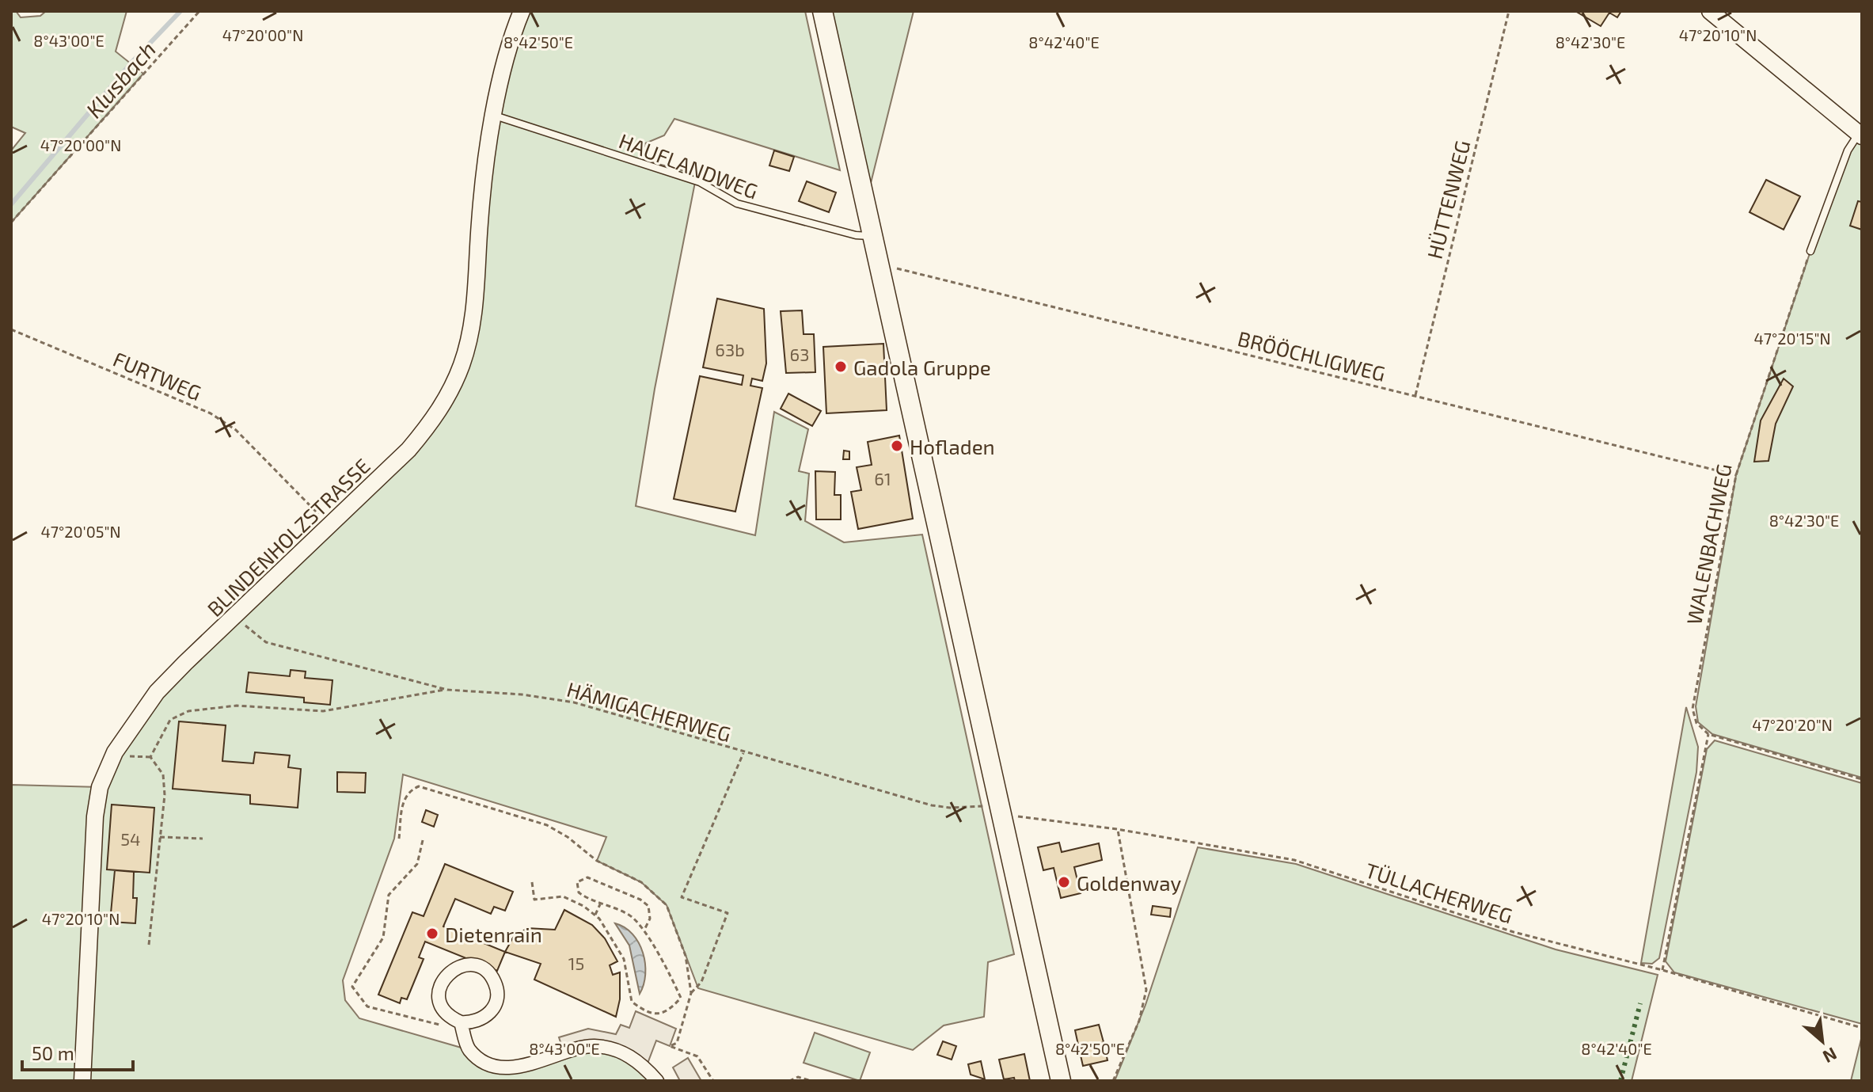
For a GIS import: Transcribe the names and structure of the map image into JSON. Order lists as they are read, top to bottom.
{
  "streets": {
    "street": ["BLINDENHOLZSTRASSE"],
    "lane": ["HAUFLANDWEG"],
    "path": [
      "HÜTTENWEG",
      "BRÖÖCHLIGWEG",
      "FURTWEG",
      "WALENBACHWEG",
      "HÄMIGACHERWEG",
      "TÜLLACHERWEG"
    ]
  },
  "crossings": [
    ["HAUFLANDWEG", "BLINDENHOLZSTRASSE"],
    ["HÜTTENWEG", "BRÖÖCHLIGWEG"],
    ["BRÖÖCHLIGWEG", "WALENBACHWEG"],
    ["FURTWEG", "BLINDENHOLZSTRASSE"],
    ["BLINDENHOLZSTRASSE", "HÄMIGACHERWEG"],
    ["HÄMIGACHERWEG", "TÜLLACHERWEG"]
  ],
  "water": ["Klusbach"],
  "places": [
    "Gadola Gruppe",
    "Hofladen",
    "Goldenway",
    "Dietenrain"
  ],
  "house_numbers": [
    "63b",
    "63",
    "61",
    "54",
    "15"
  ],
  "scale_bar": "50 m",
  "north": "bottom right",
  "coordinates": [
    "47°20'00\"N",
    "47°20'10\"N",
    "8°43'00\"E",
    "8°42'50\"E",
    "8°42'40\"E",
    "8°42'30\"E",
    "47°20'15\"N",
    "47°20'05\"N",
    "47°20'20\"N"
  ]
}
